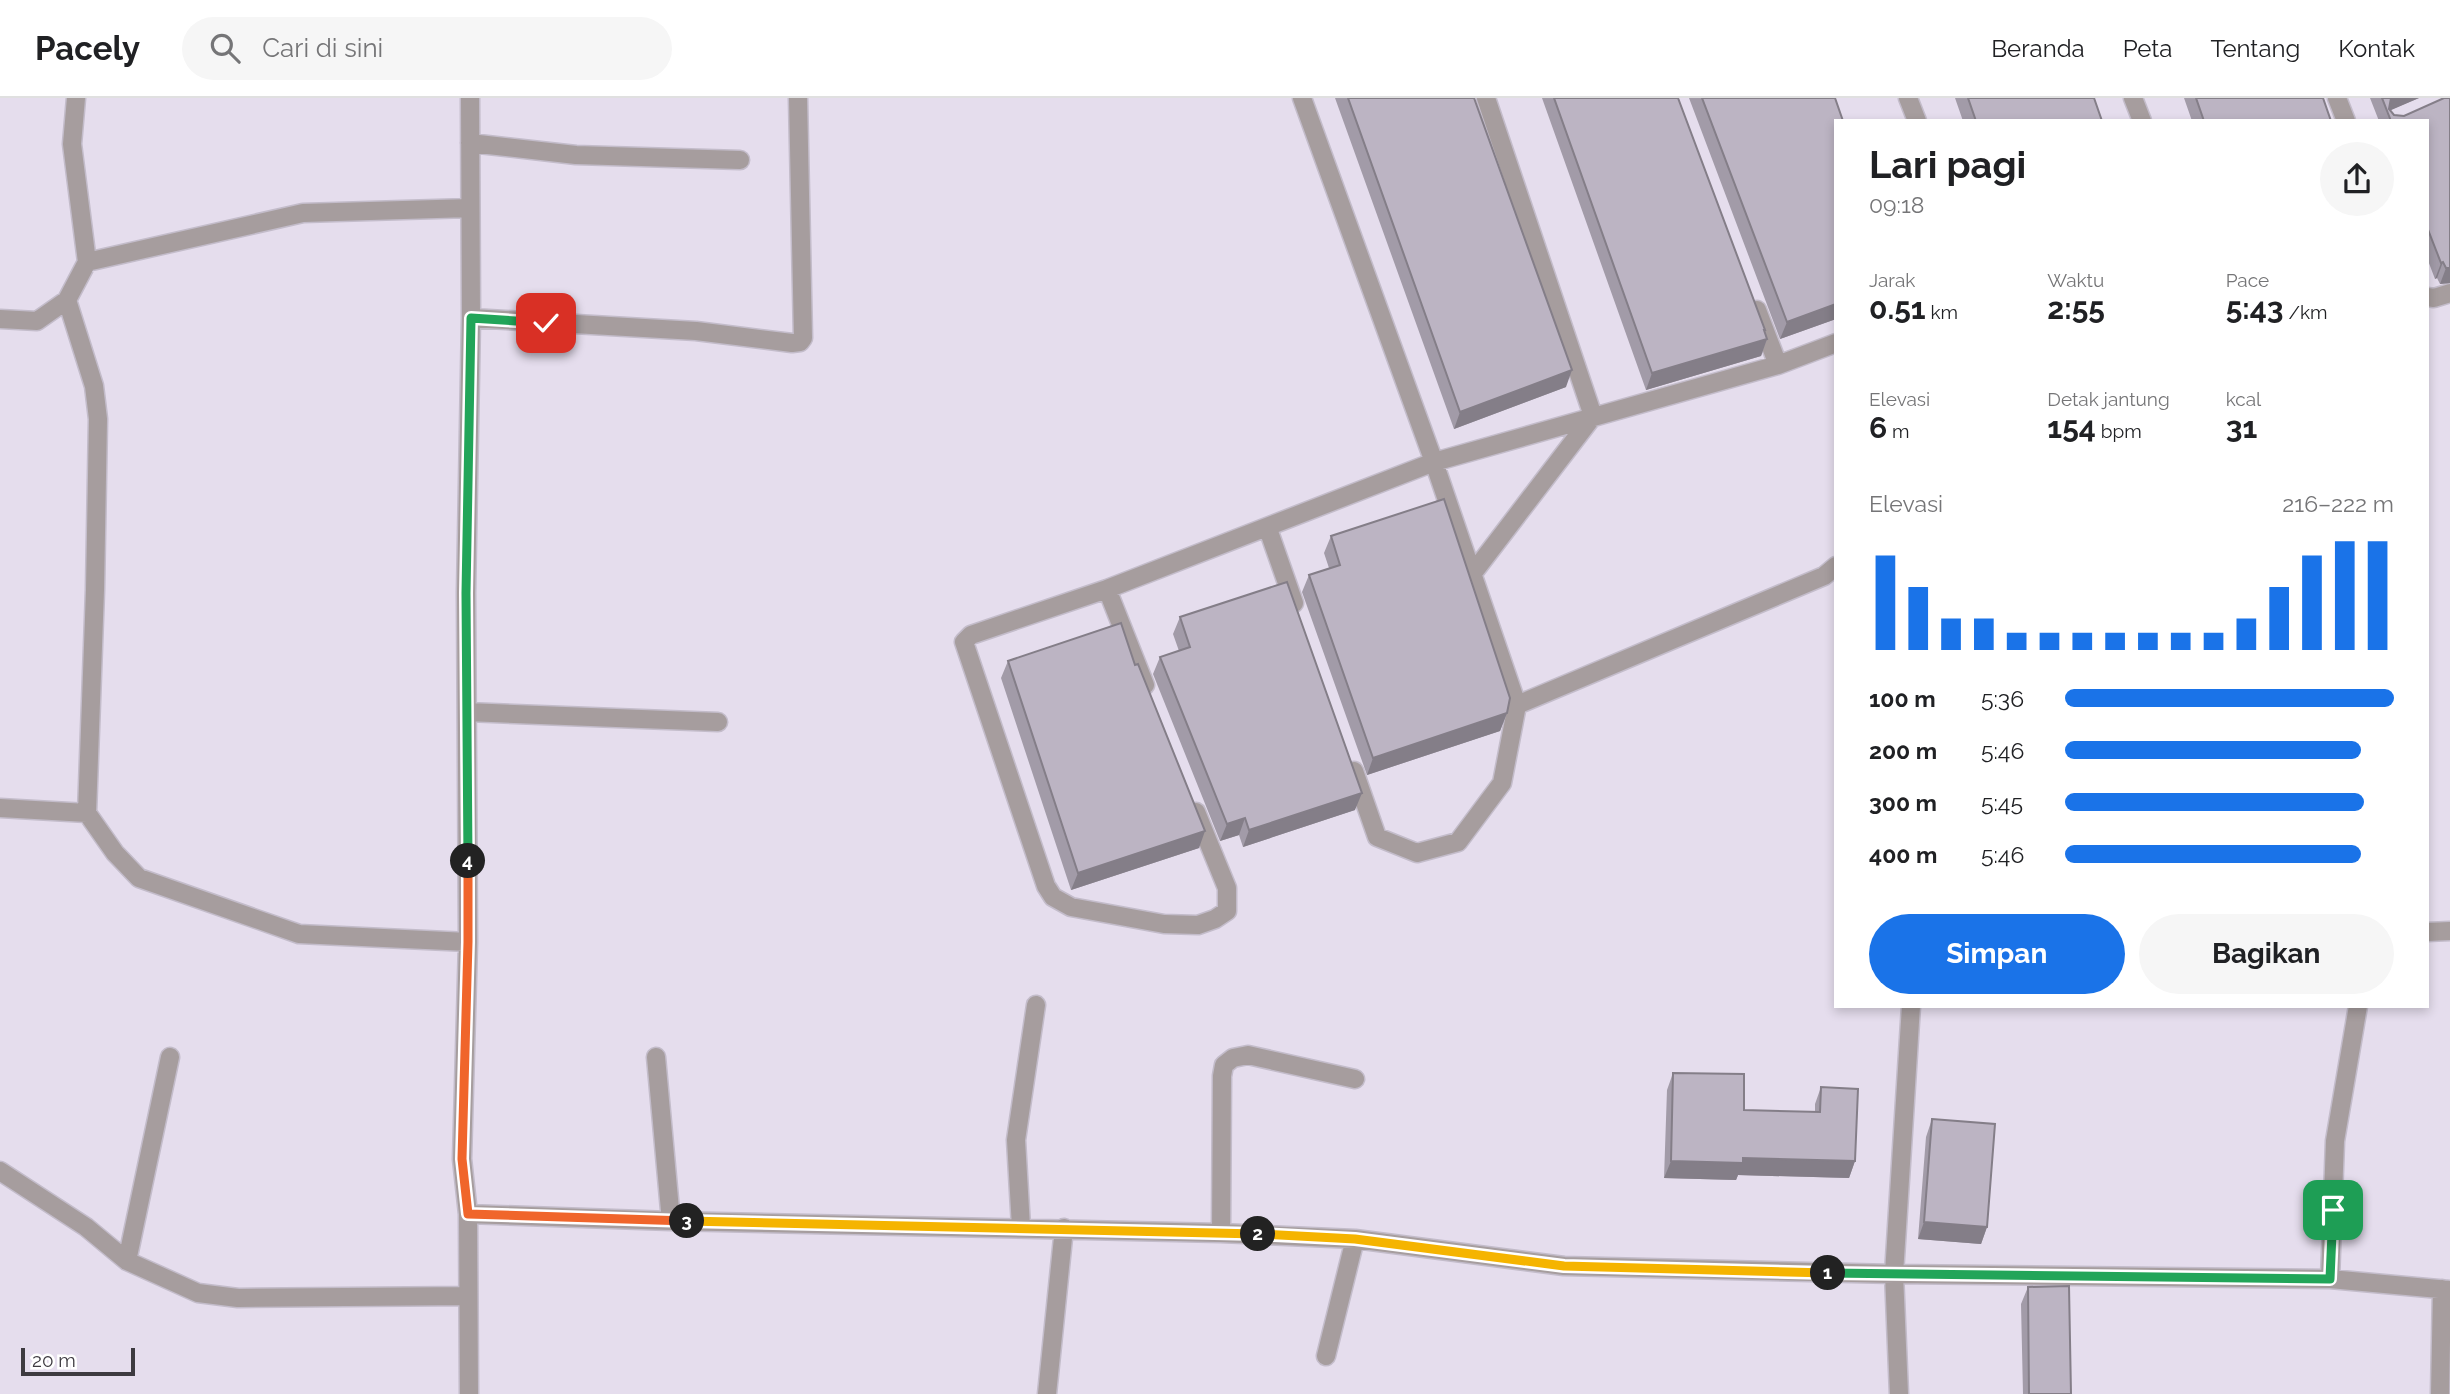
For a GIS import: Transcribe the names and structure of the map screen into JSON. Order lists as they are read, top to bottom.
{
  "scale_bar": "20 m",
  "page": {
    "header": "Pacely",
    "search": "Cari di sini",
    "nav": [
      "Beranda",
      "Peta",
      "Tentang",
      "Kontak"
    ],
    "heading": ["Lari pagi", "09:18"],
    "stats": [
      ["Jarak", "0.51 km"],
      ["Waktu", "2:55"],
      ["Pace", "5:43 /km"],
      ["Elevasi", "6 m"],
      ["Detak jantung", "154 bpm"],
      ["kcal", "31"]
    ],
    "chart": ["Elevasi", "216–222 m"],
    "list": [
      {
        "name": "100 m",
        "note": "5:36"
      },
      {
        "name": "200 m",
        "note": "5:46"
      },
      {
        "name": "300 m",
        "note": "5:45"
      },
      {
        "name": "400 m",
        "note": "5:46"
      }
    ],
    "pins": [
      "4",
      "3",
      "2",
      "1"
    ],
    "buttons": ["Simpan", "Bagikan"],
    "scale": "20 m"
  }
}
